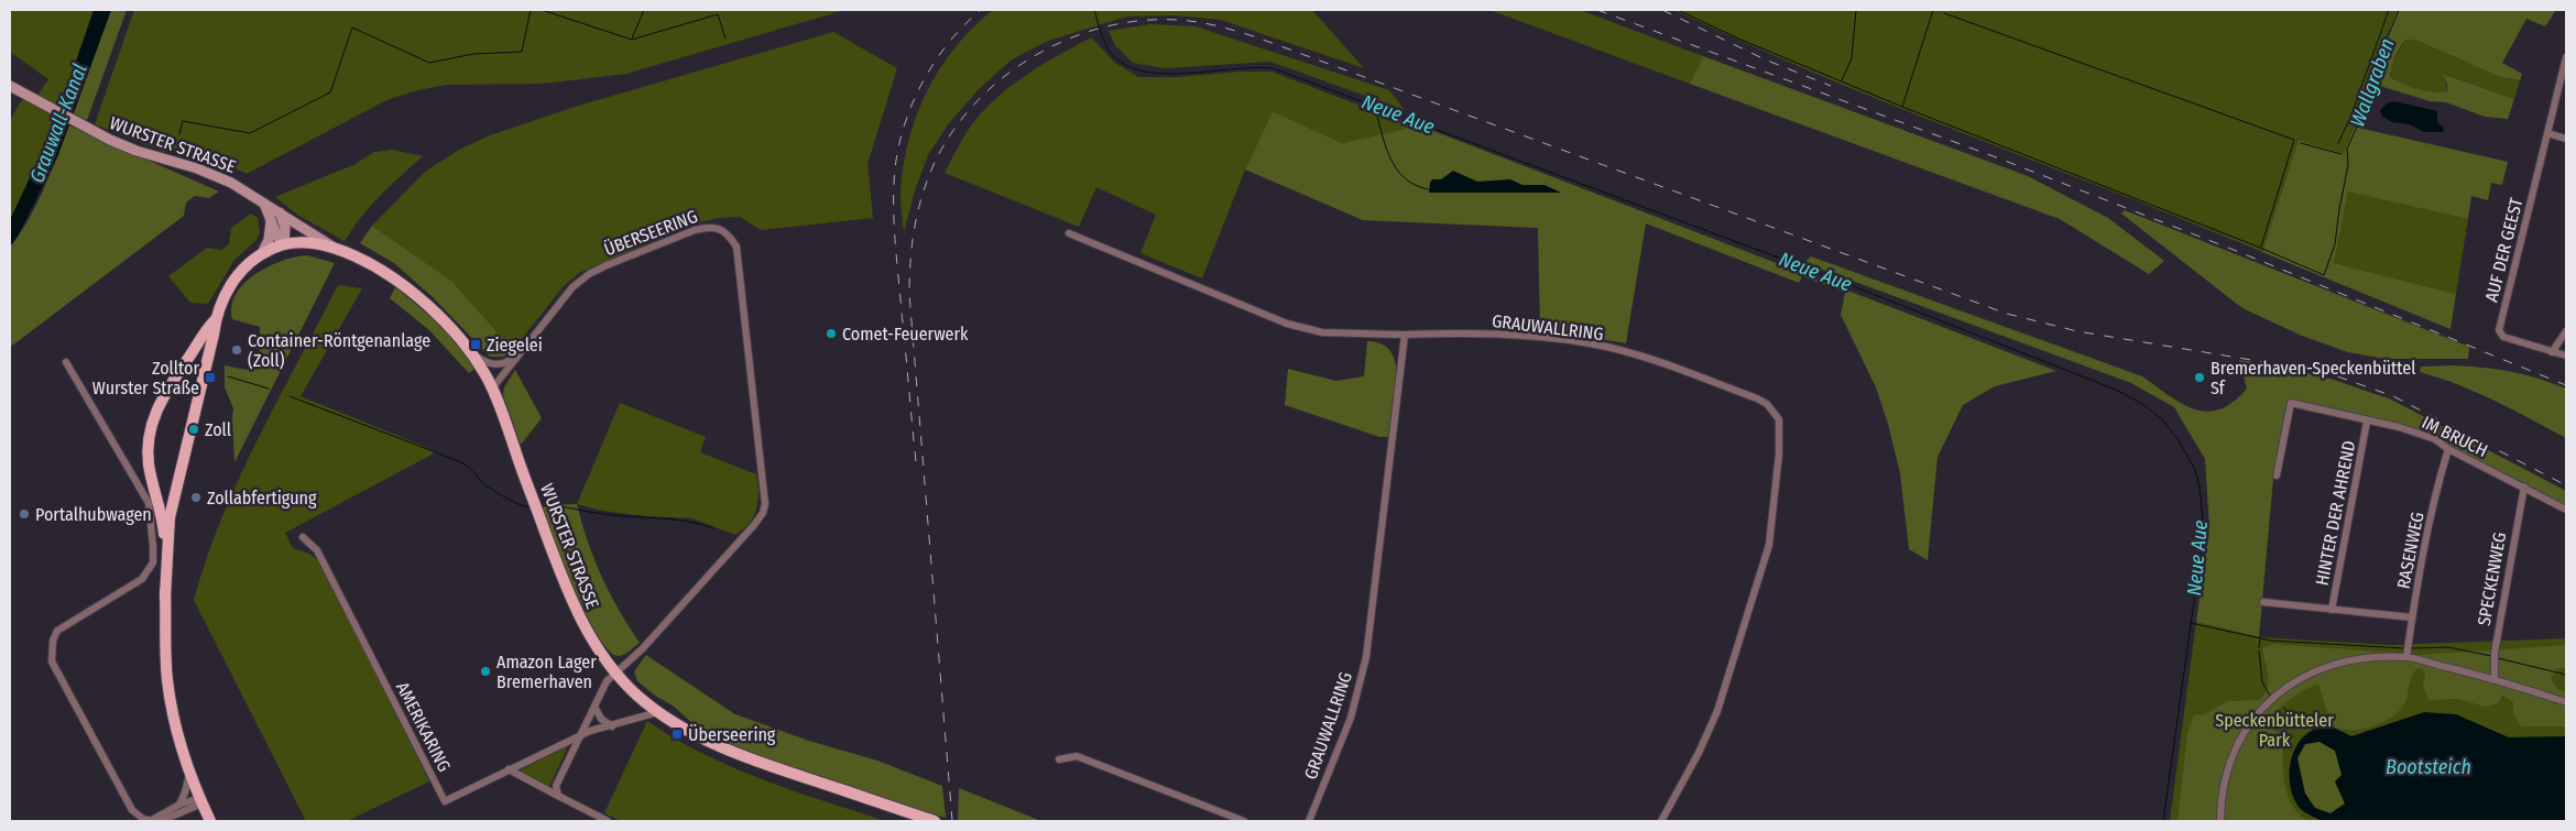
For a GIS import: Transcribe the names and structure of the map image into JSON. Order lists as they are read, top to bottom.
{
  "streets": {
    "main road": ["WURSTER STRASSE"],
    "street": [
      "ÜBERSEERING",
      "AUF DER GEEST",
      "GRAUWALLRING",
      "IM BRUCH",
      "HINTER DER AHREND",
      "RASENWEG",
      "SPECKENWEG",
      "AMERIKARING"
    ]
  },
  "crossings": [
    ["WURSTER STRASSE", "ÜBERSEERING"],
    ["WURSTER STRASSE", "AMERIKARING"],
    ["IM BRUCH", "HINTER DER AHREND"],
    ["IM BRUCH", "RASENWEG"],
    ["IM BRUCH", "SPECKENWEG"]
  ],
  "water": [
    "Wallgraben",
    "Neue Aue",
    "Grauwall-Kanal",
    "Bootsteich"
  ],
  "parks": ["Speckenbütteler Park"],
  "places": {
    "other": [
      "Comet-Feuerwerk",
      "Container-Röntgenanlage (Zoll)",
      "Bremerhaven-Speckenbüttel Sf",
      "Zoll",
      "Zollabfertigung",
      "Portalhubwagen",
      "Amazon Lager Bremerhaven"
    ],
    "transit": ["Ziegelei", "Zolltor Wurster Straße", "Überseering"]
  }
}
